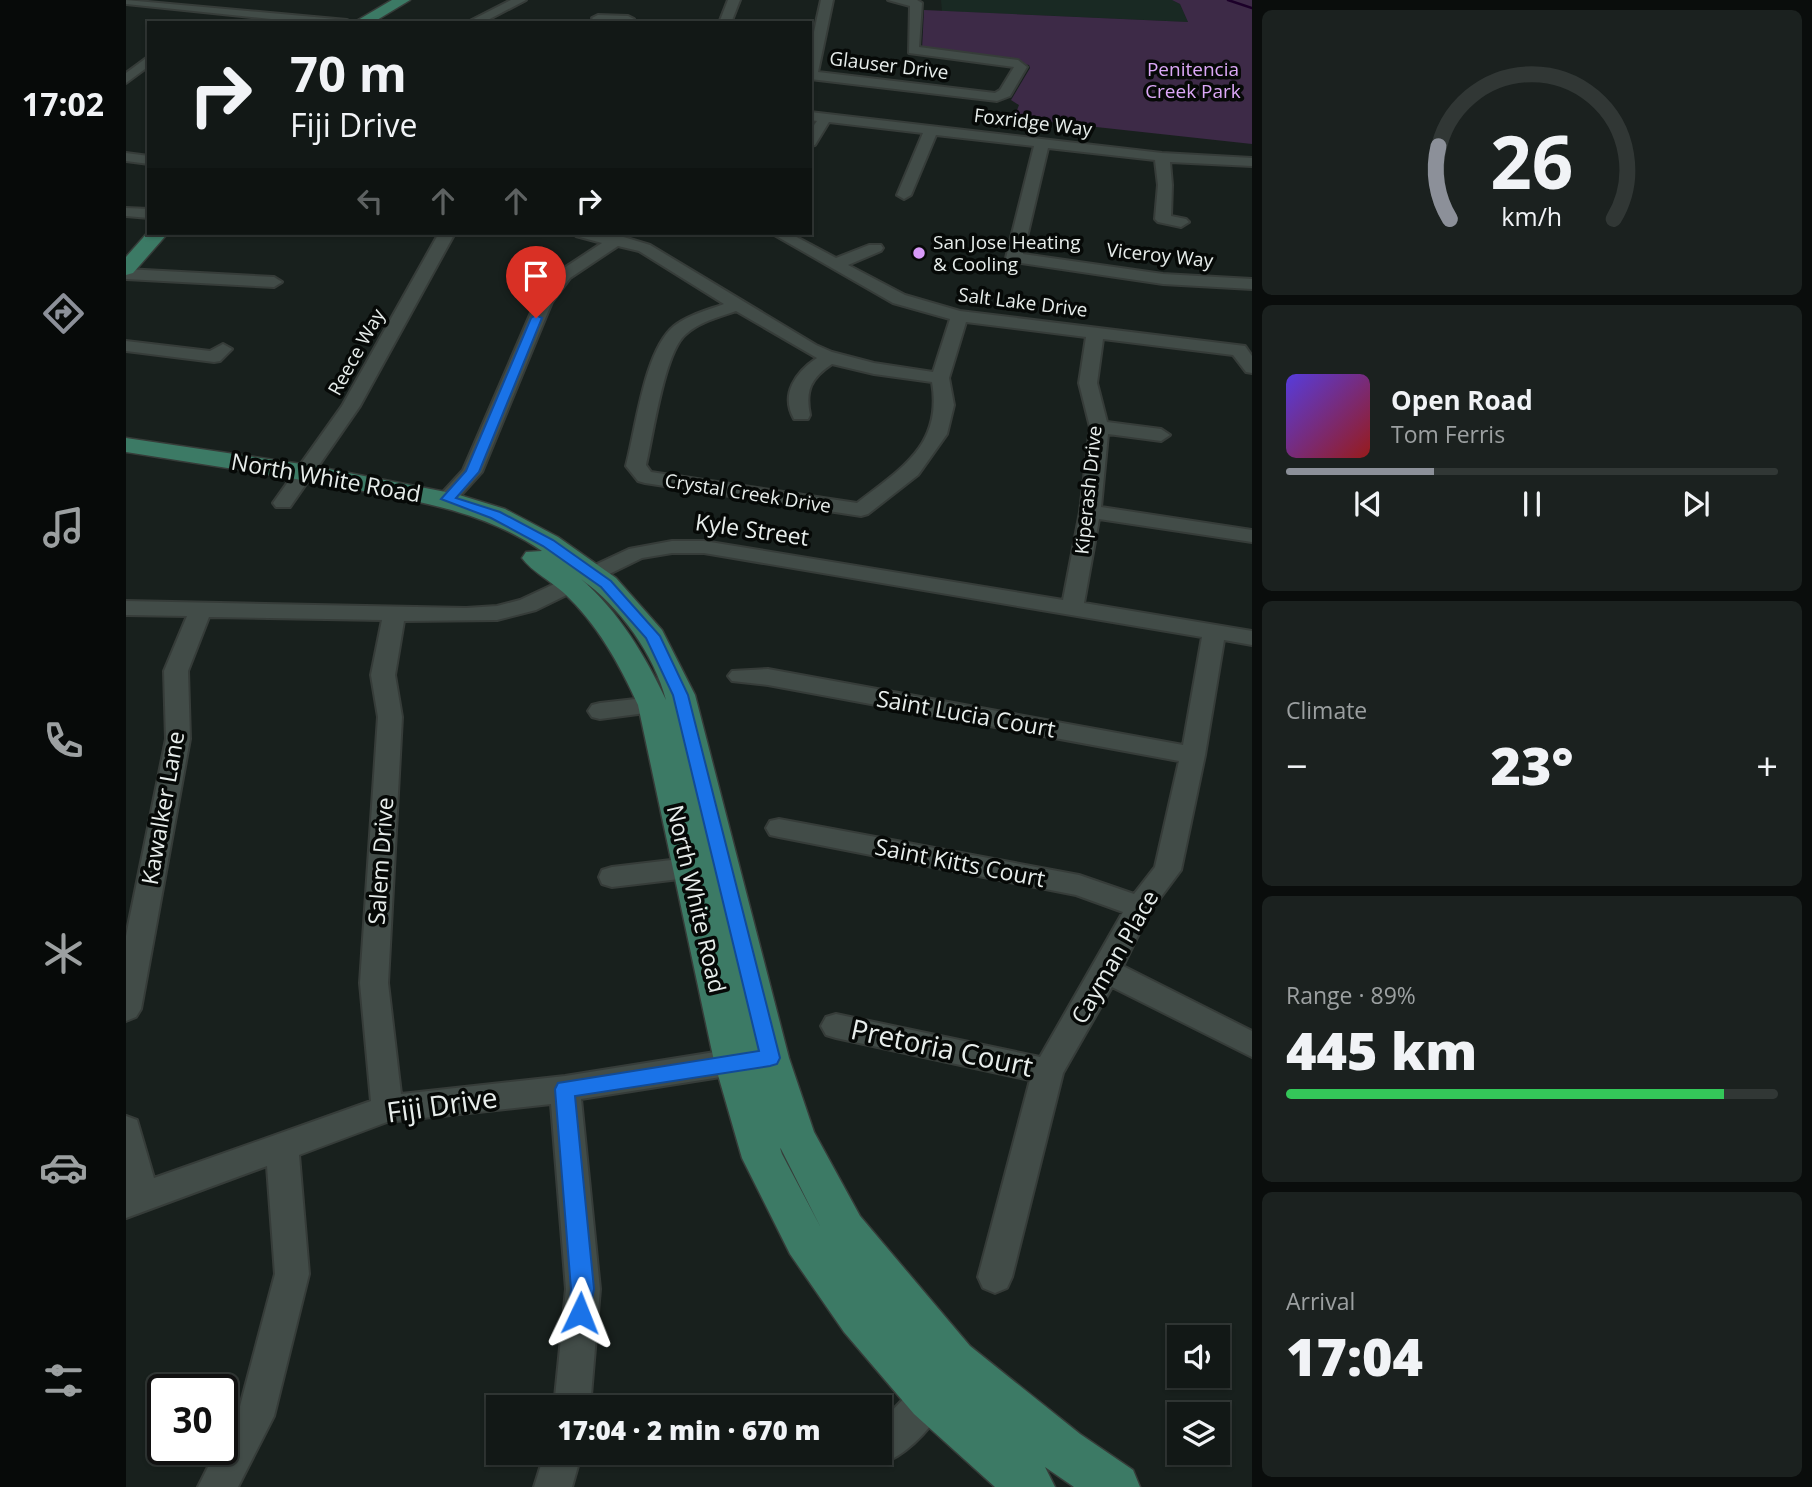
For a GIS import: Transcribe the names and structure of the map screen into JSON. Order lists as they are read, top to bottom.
{
  "streets": {
    "main road": ["North White Road"],
    "street": [
      "Glauser Drive",
      "Foxridge Way",
      "Viceroy Way",
      "Salt Lake Drive",
      "Reece Way",
      "Kiperash Drive",
      "Crystal Creek Drive",
      "Kyle Street",
      "Saint Lucia Court",
      "Kawalker Lane",
      "Salem Drive",
      "Saint Kitts Court",
      "Cayman Place",
      "Pretoria Court",
      "Fiji Drive"
    ]
  },
  "crossings": [
    ["Foxridge Way", "Viceroy Way"],
    ["Salt Lake Drive", "Kiperash Drive"],
    ["Reece Way", "North White Road"],
    ["North White Road", "Kyle Street"],
    ["North White Road", "Fiji Drive"],
    ["Kiperash Drive", "Kyle Street"],
    ["Kyle Street", "Kawalker Lane"],
    ["Kyle Street", "Salem Drive"],
    ["Kyle Street", "Cayman Place"],
    ["Saint Lucia Court", "Cayman Place"],
    ["Salem Drive", "Fiji Drive"],
    ["Saint Kitts Court", "Cayman Place"],
    ["Cayman Place", "Pretoria Court"]
  ],
  "parks": ["Penitencia Creek Park"],
  "places": ["San Jose Heating & Cooling"],
  "page": {
    "tabs": "17:02",
    "turn": ["70 m", "Fiji Drive"],
    "song": ["Open Road", "Tom Ferris"],
    "tile": [
      "Climate",
      ["Range · 89%", "445 km"],
      ["Arrival", "17:04"]
    ],
    "heat": ["−", "23°", "+"],
    "limit": "30",
    "trip": "17:04 · 2 min · 670 m",
    "gauge": ["26", "km/h"]
  }
}
